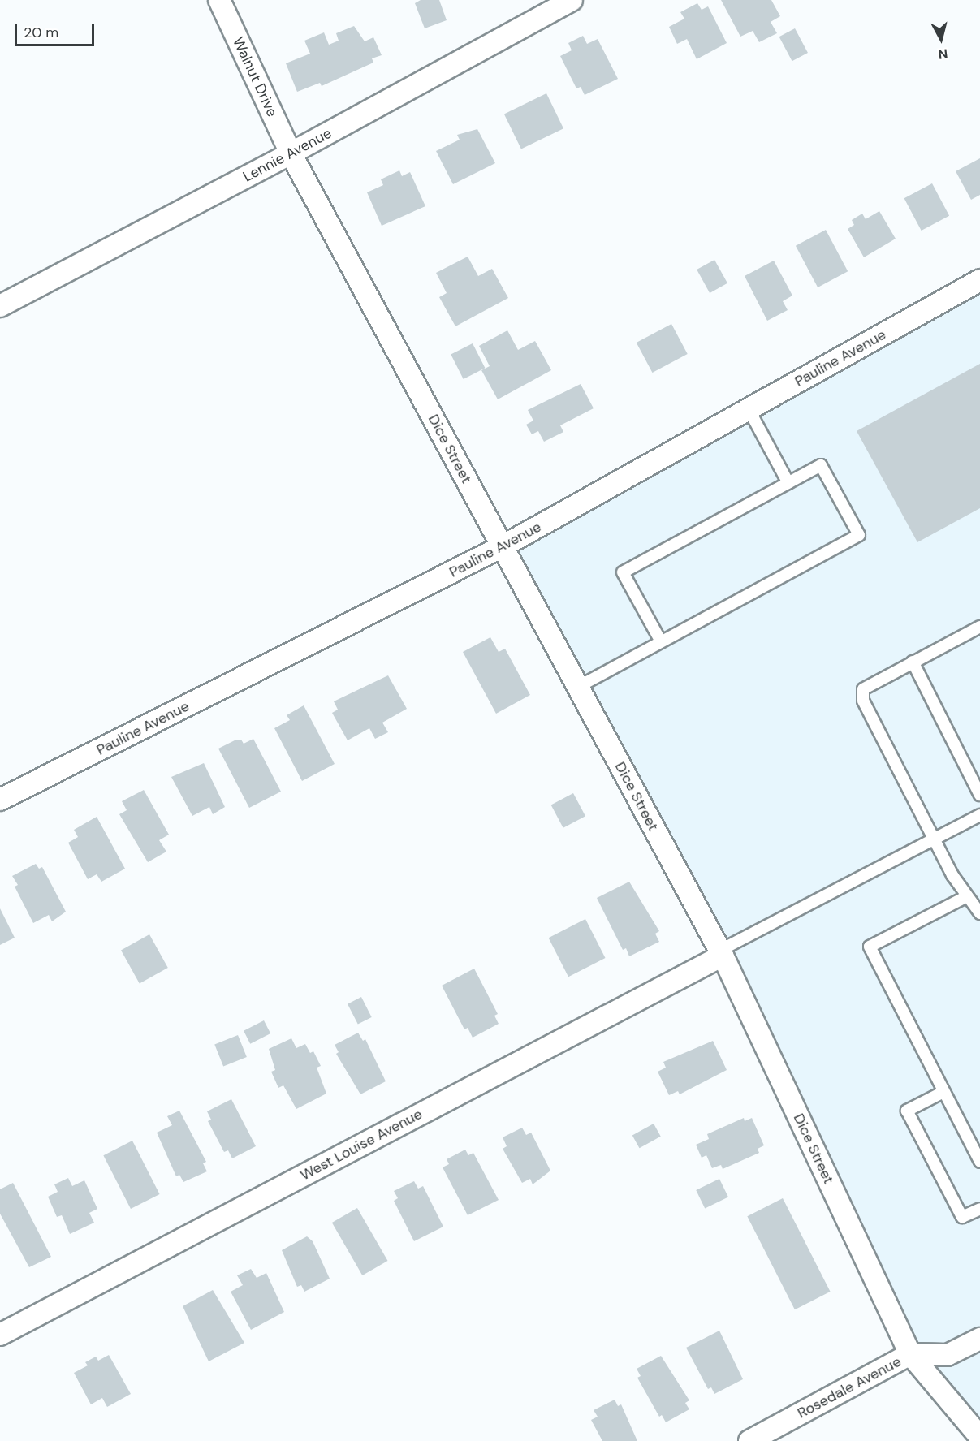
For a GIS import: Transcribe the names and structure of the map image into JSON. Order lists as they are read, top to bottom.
{
  "streets": {
    "street": [
      "Walnut Drive",
      "Lennie Avenue",
      "Pauline Avenue",
      "Dice Street",
      "West Louise Avenue",
      "Rosedale Avenue"
    ]
  },
  "crossings": [
    ["Walnut Drive", "Lennie Avenue"],
    ["Walnut Drive", "Dice Street"],
    ["Lennie Avenue", "Dice Street"],
    ["Pauline Avenue", "Dice Street"],
    ["Dice Street", "West Louise Avenue"],
    ["Dice Street", "Rosedale Avenue"]
  ],
  "scale_bar": "20 m",
  "north": "bottom"
}
